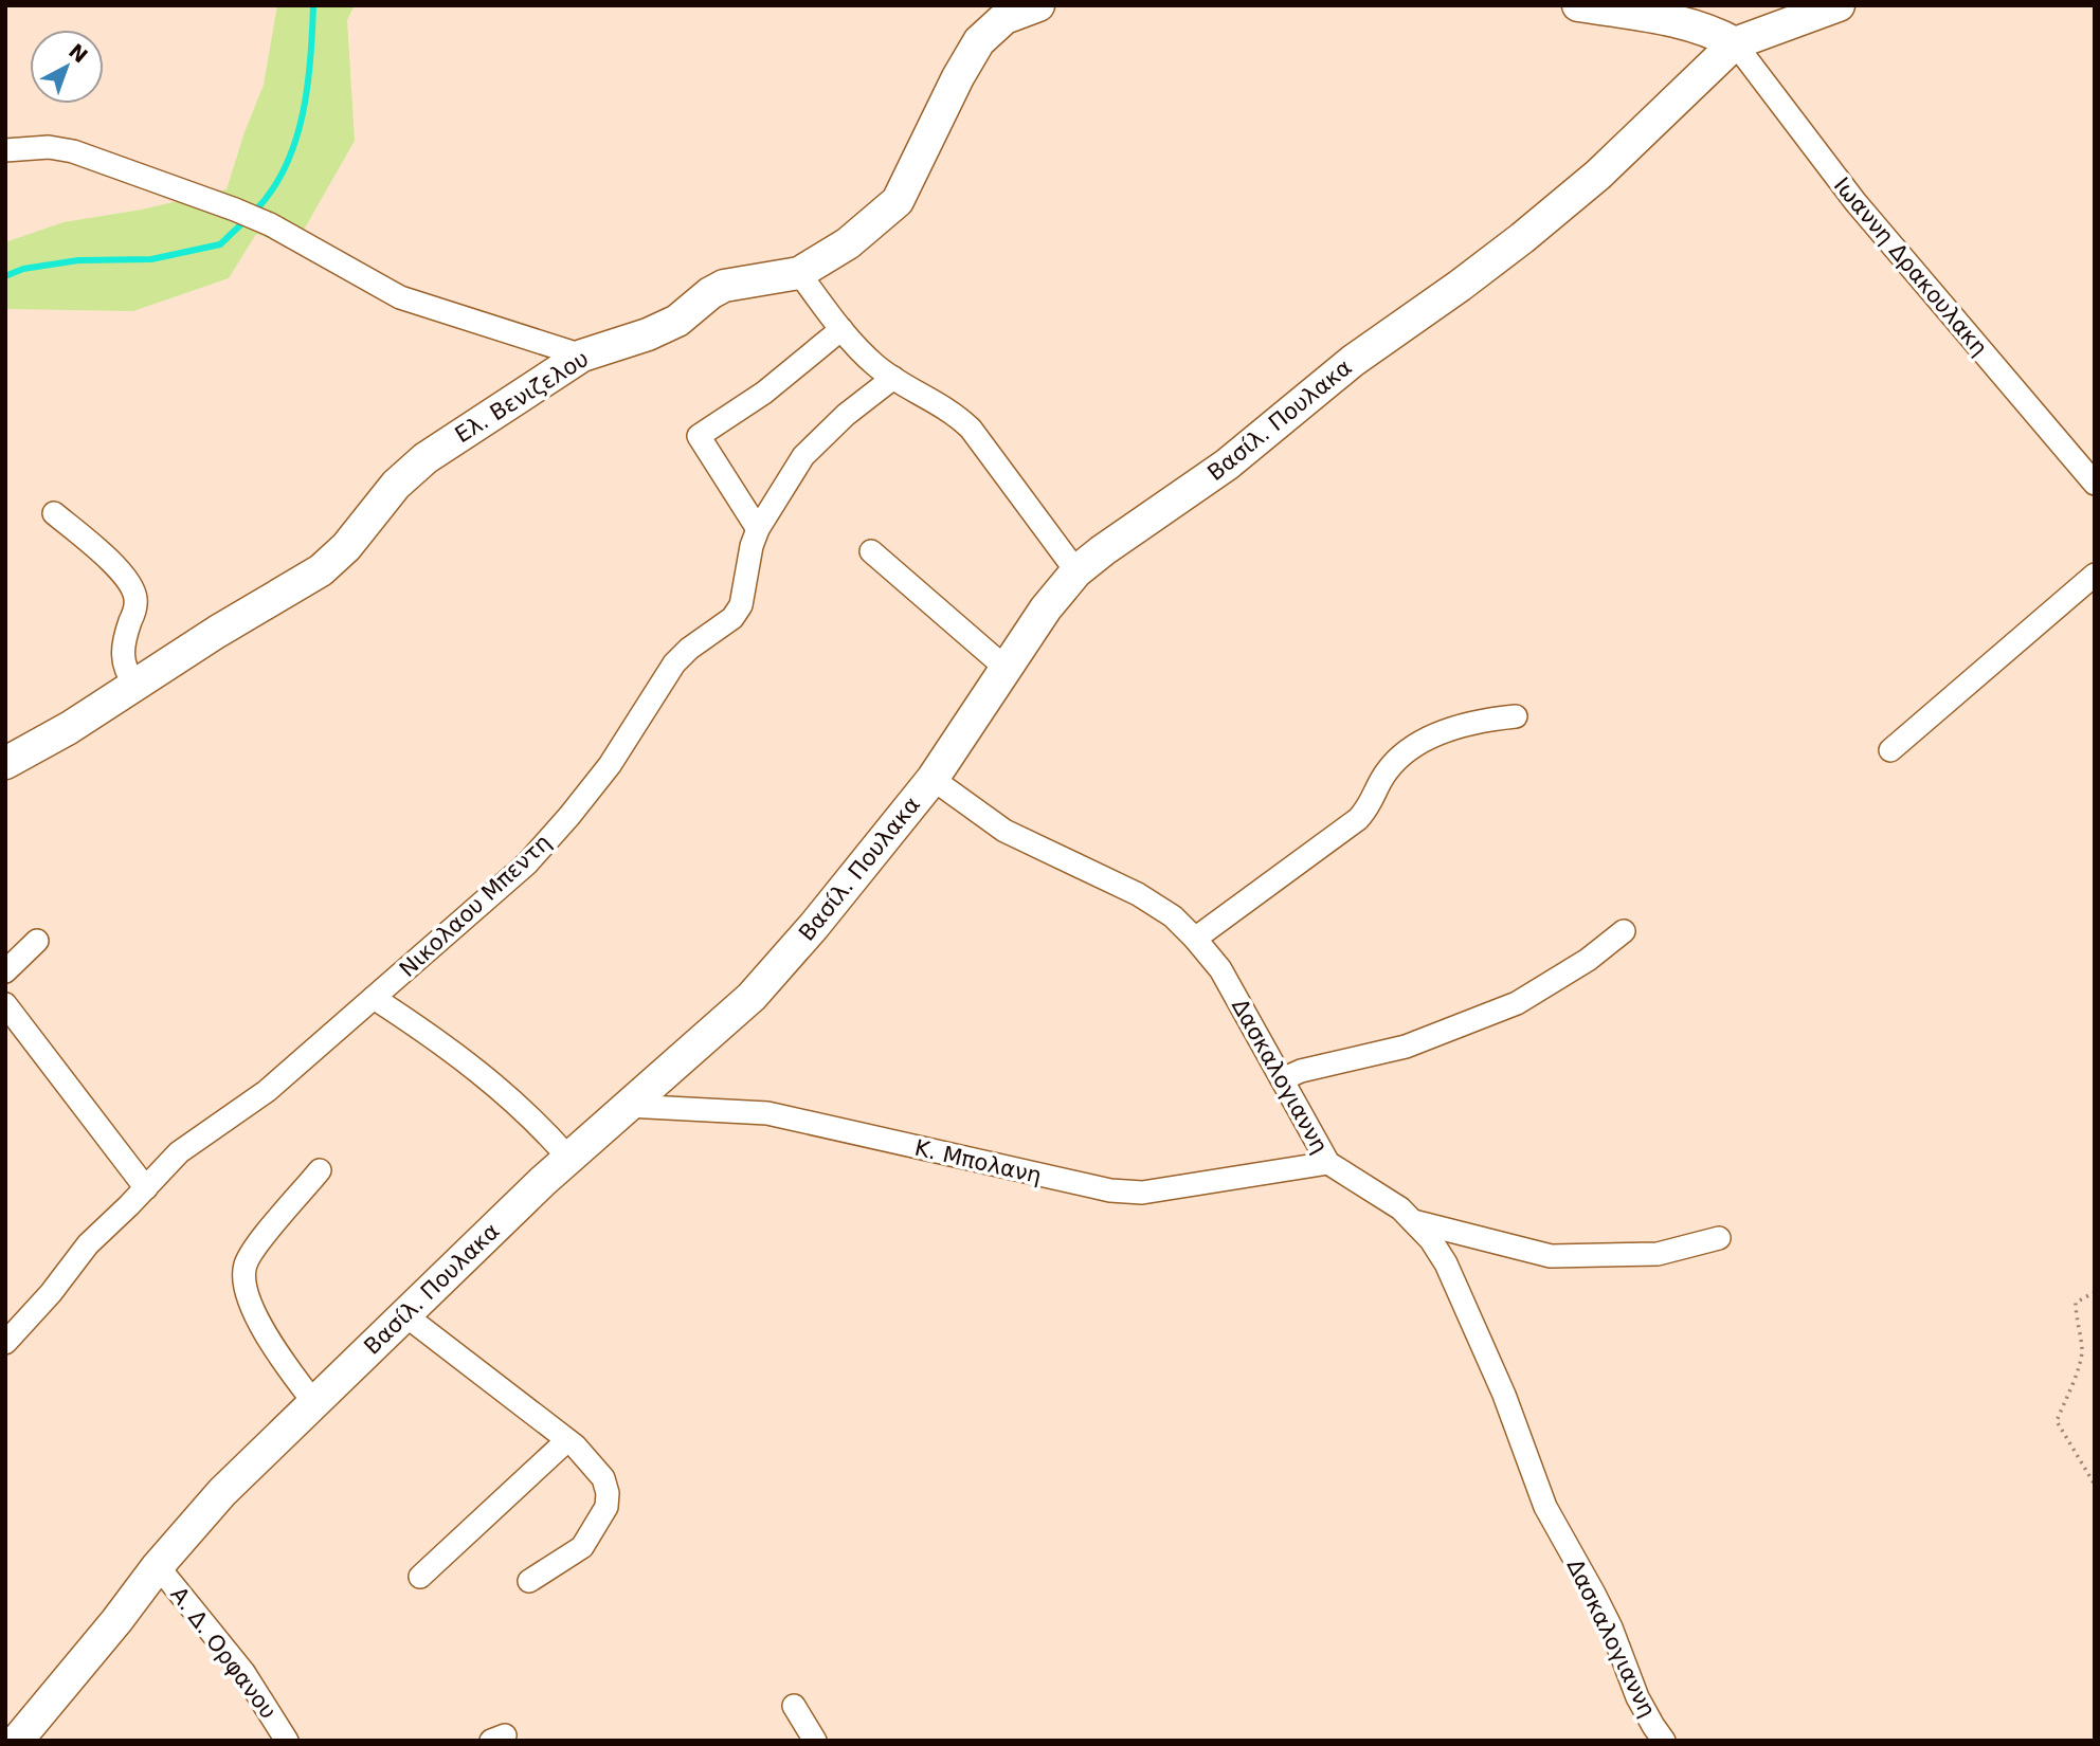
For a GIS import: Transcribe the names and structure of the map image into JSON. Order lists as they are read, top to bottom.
{
  "streets": {
    "main road": ["Ελ. Βενιζελου", "Βασίλ. Πουλακα"],
    "street": [
      "Ιωαννη Δρακουλακη",
      "Νικολαου Μπεντη",
      "Δασκαλογιαννη",
      "Κ. Μπολανη",
      "Α. Δ. Ορφανου"
    ]
  },
  "crossings": [
    ["Ιωαννη Δρακουλακη", "Βασίλ. Πουλακα"],
    ["Βασίλ. Πουλακα", "Δασκαλογιαννη"],
    ["Βασίλ. Πουλακα", "Κ. Μπολανη"],
    ["Βασίλ. Πουλακα", "Α. Δ. Ορφανου"],
    ["Δασκαλογιαννη", "Κ. Μπολανη"]
  ],
  "north": "top right"
}
